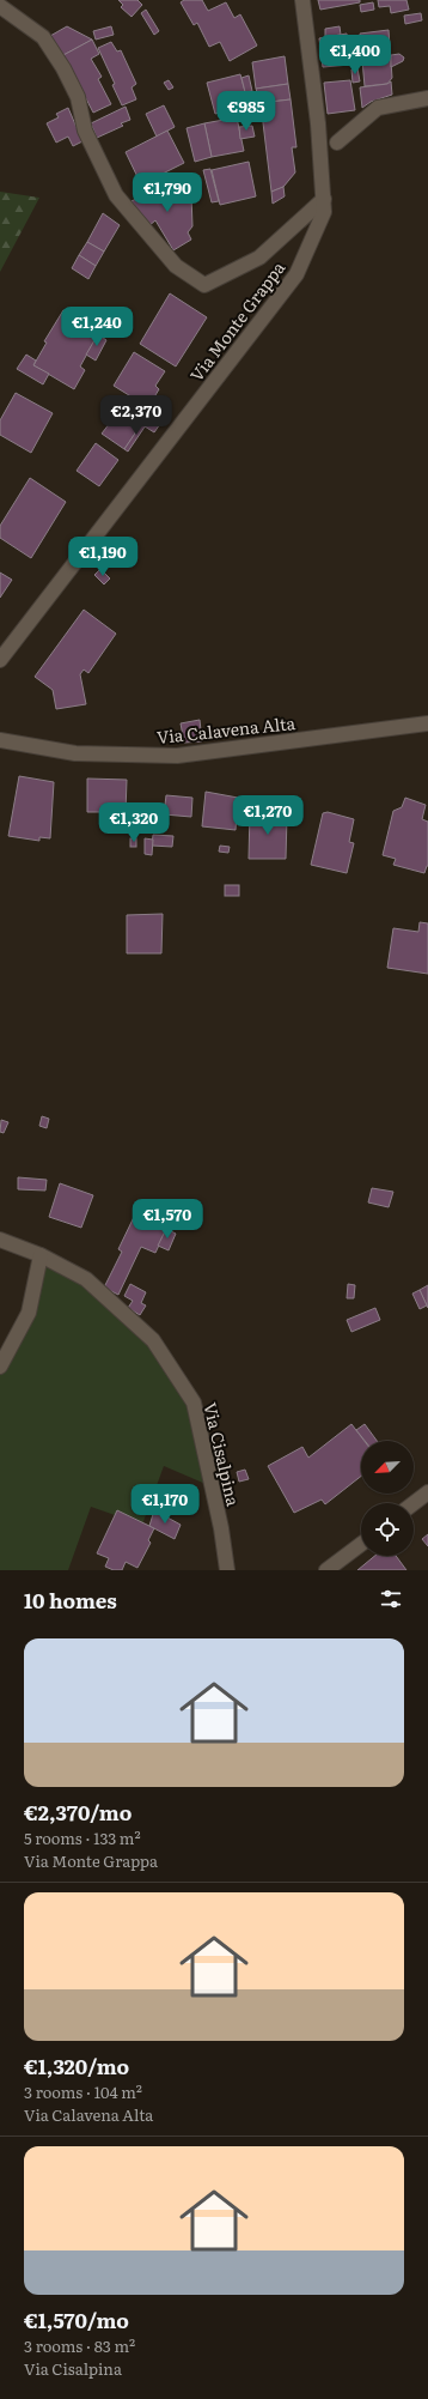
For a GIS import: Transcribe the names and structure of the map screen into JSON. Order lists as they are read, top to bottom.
{
  "streets": {
    "street": ["Via Monte Grappa", "Via Calavena Alta", "Via Cisalpina"]
  },
  "north": "bottom left",
  "page": {
    "price": [
      "€1,400",
      "€985",
      "€1,790",
      "€1,240",
      "€2,370",
      "€1,190",
      "€1,270",
      "€1,320",
      "€1,570",
      "€1,170"
    ],
    "heading": "10 homes",
    "list": [
      {
        "name": "€2,370/mo",
        "note": "5 rooms · 133 m² · Via Monte Grappa"
      },
      {
        "name": "€1,320/mo",
        "note": "3 rooms · 104 m² · Via Calavena Alta"
      },
      {
        "name": "€1,570/mo",
        "note": "3 rooms · 83 m² · Via Cisalpina"
      }
    ]
  }
}
